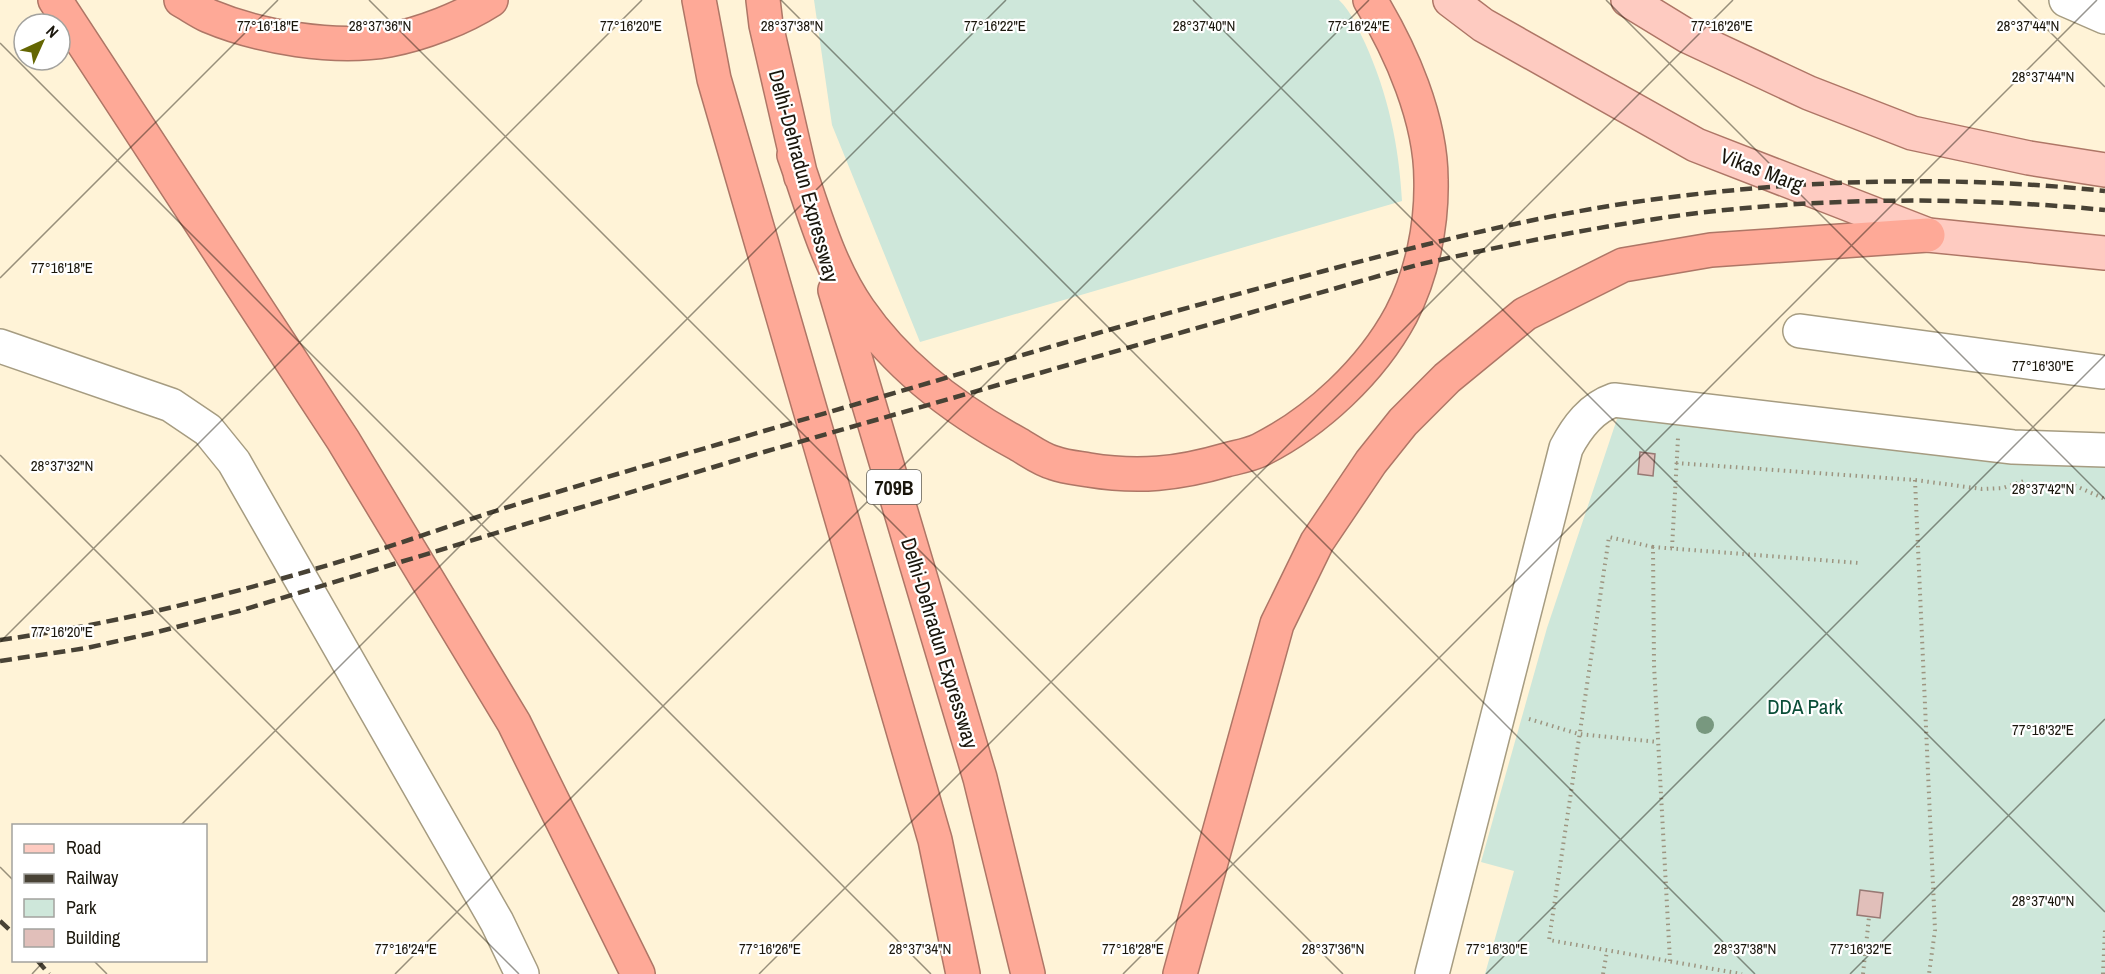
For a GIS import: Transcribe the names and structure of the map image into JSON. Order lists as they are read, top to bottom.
{
  "streets": {
    "highway": ["Delhi-Dehradun Expressway", "709B"],
    "main road": ["Vikas Marg"]
  },
  "parks": ["DDA Park"],
  "legend": [
    "Road",
    "Railway",
    "Park",
    "Building"
  ],
  "north": "top right",
  "coordinates": [
    "28°37'44\"N",
    "77°16'18\"E",
    "28°37'36\"N",
    "77°16'20\"E",
    "28°37'38\"N",
    "77°16'22\"E",
    "28°37'40\"N",
    "77°16'24\"E",
    "77°16'26\"E",
    "77°16'30\"E",
    "28°37'32\"N",
    "28°37'42\"N",
    "77°16'32\"E",
    "28°37'34\"N",
    "77°16'28\"E"
  ]
}
